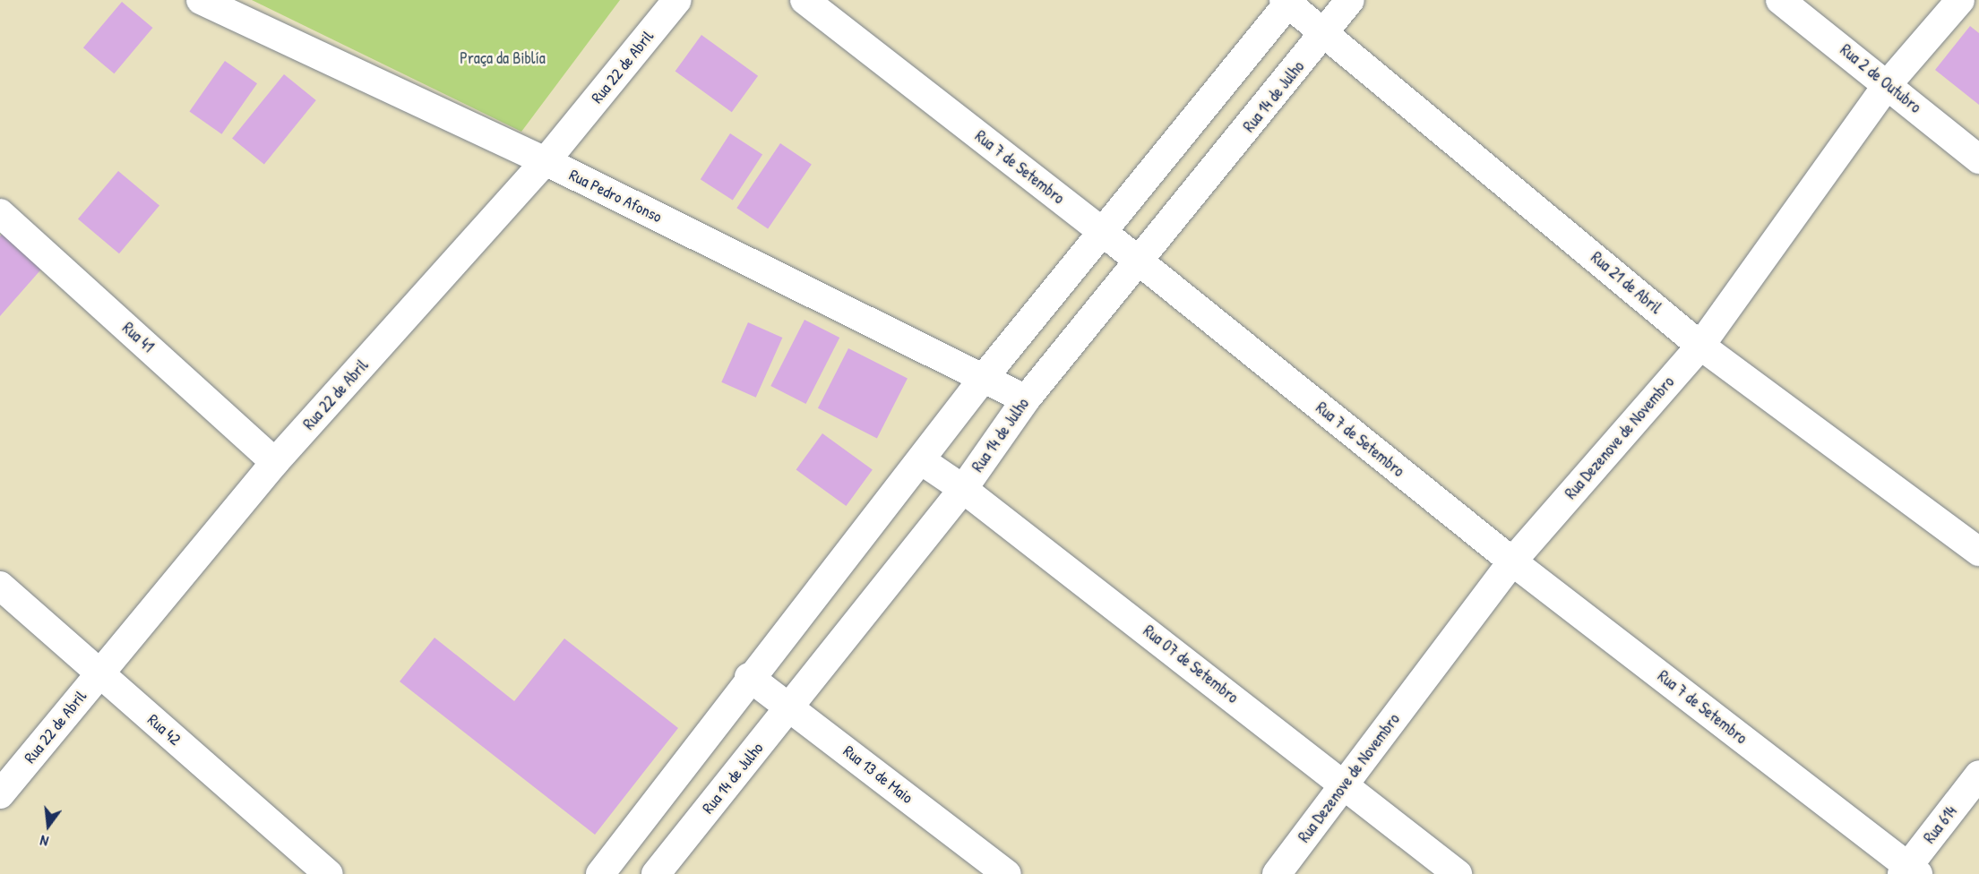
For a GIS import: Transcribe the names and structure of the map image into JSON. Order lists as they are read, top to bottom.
{
  "streets": {
    "street": [
      "Rua 22 de Abril",
      "Rua 2 de Outubro",
      "Rua 14 de Julho",
      "Rua 7 de Setembro",
      "Rua Pedro Afonso",
      "Rua 21 de Abril",
      "Rua 41",
      "Rua Dezenove de Novembro",
      "Rua 07 de Setembro",
      "Rua 42",
      "Rua 13 de Maio",
      "Rua 614"
    ]
  },
  "crossings": [
    ["Rua 22 de Abril", "Rua Pedro Afonso"],
    ["Rua 22 de Abril", "Rua 41"],
    ["Rua 22 de Abril", "Rua 42"],
    ["Rua 2 de Outubro", "Rua Dezenove de Novembro"],
    ["Rua 14 de Julho", "Rua 7 de Setembro"],
    ["Rua 14 de Julho", "Rua Pedro Afonso"],
    ["Rua 14 de Julho", "Rua 21 de Abril"],
    ["Rua 14 de Julho", "Rua 07 de Setembro"],
    ["Rua 14 de Julho", "Rua 13 de Maio"],
    ["Rua 7 de Setembro", "Rua Dezenove de Novembro"],
    ["Rua 7 de Setembro", "Rua 614"],
    ["Rua 21 de Abril", "Rua Dezenove de Novembro"],
    ["Rua Dezenove de Novembro", "Rua 07 de Setembro"]
  ],
  "parks": ["Praça da Biblía"],
  "north": "bottom"
}
